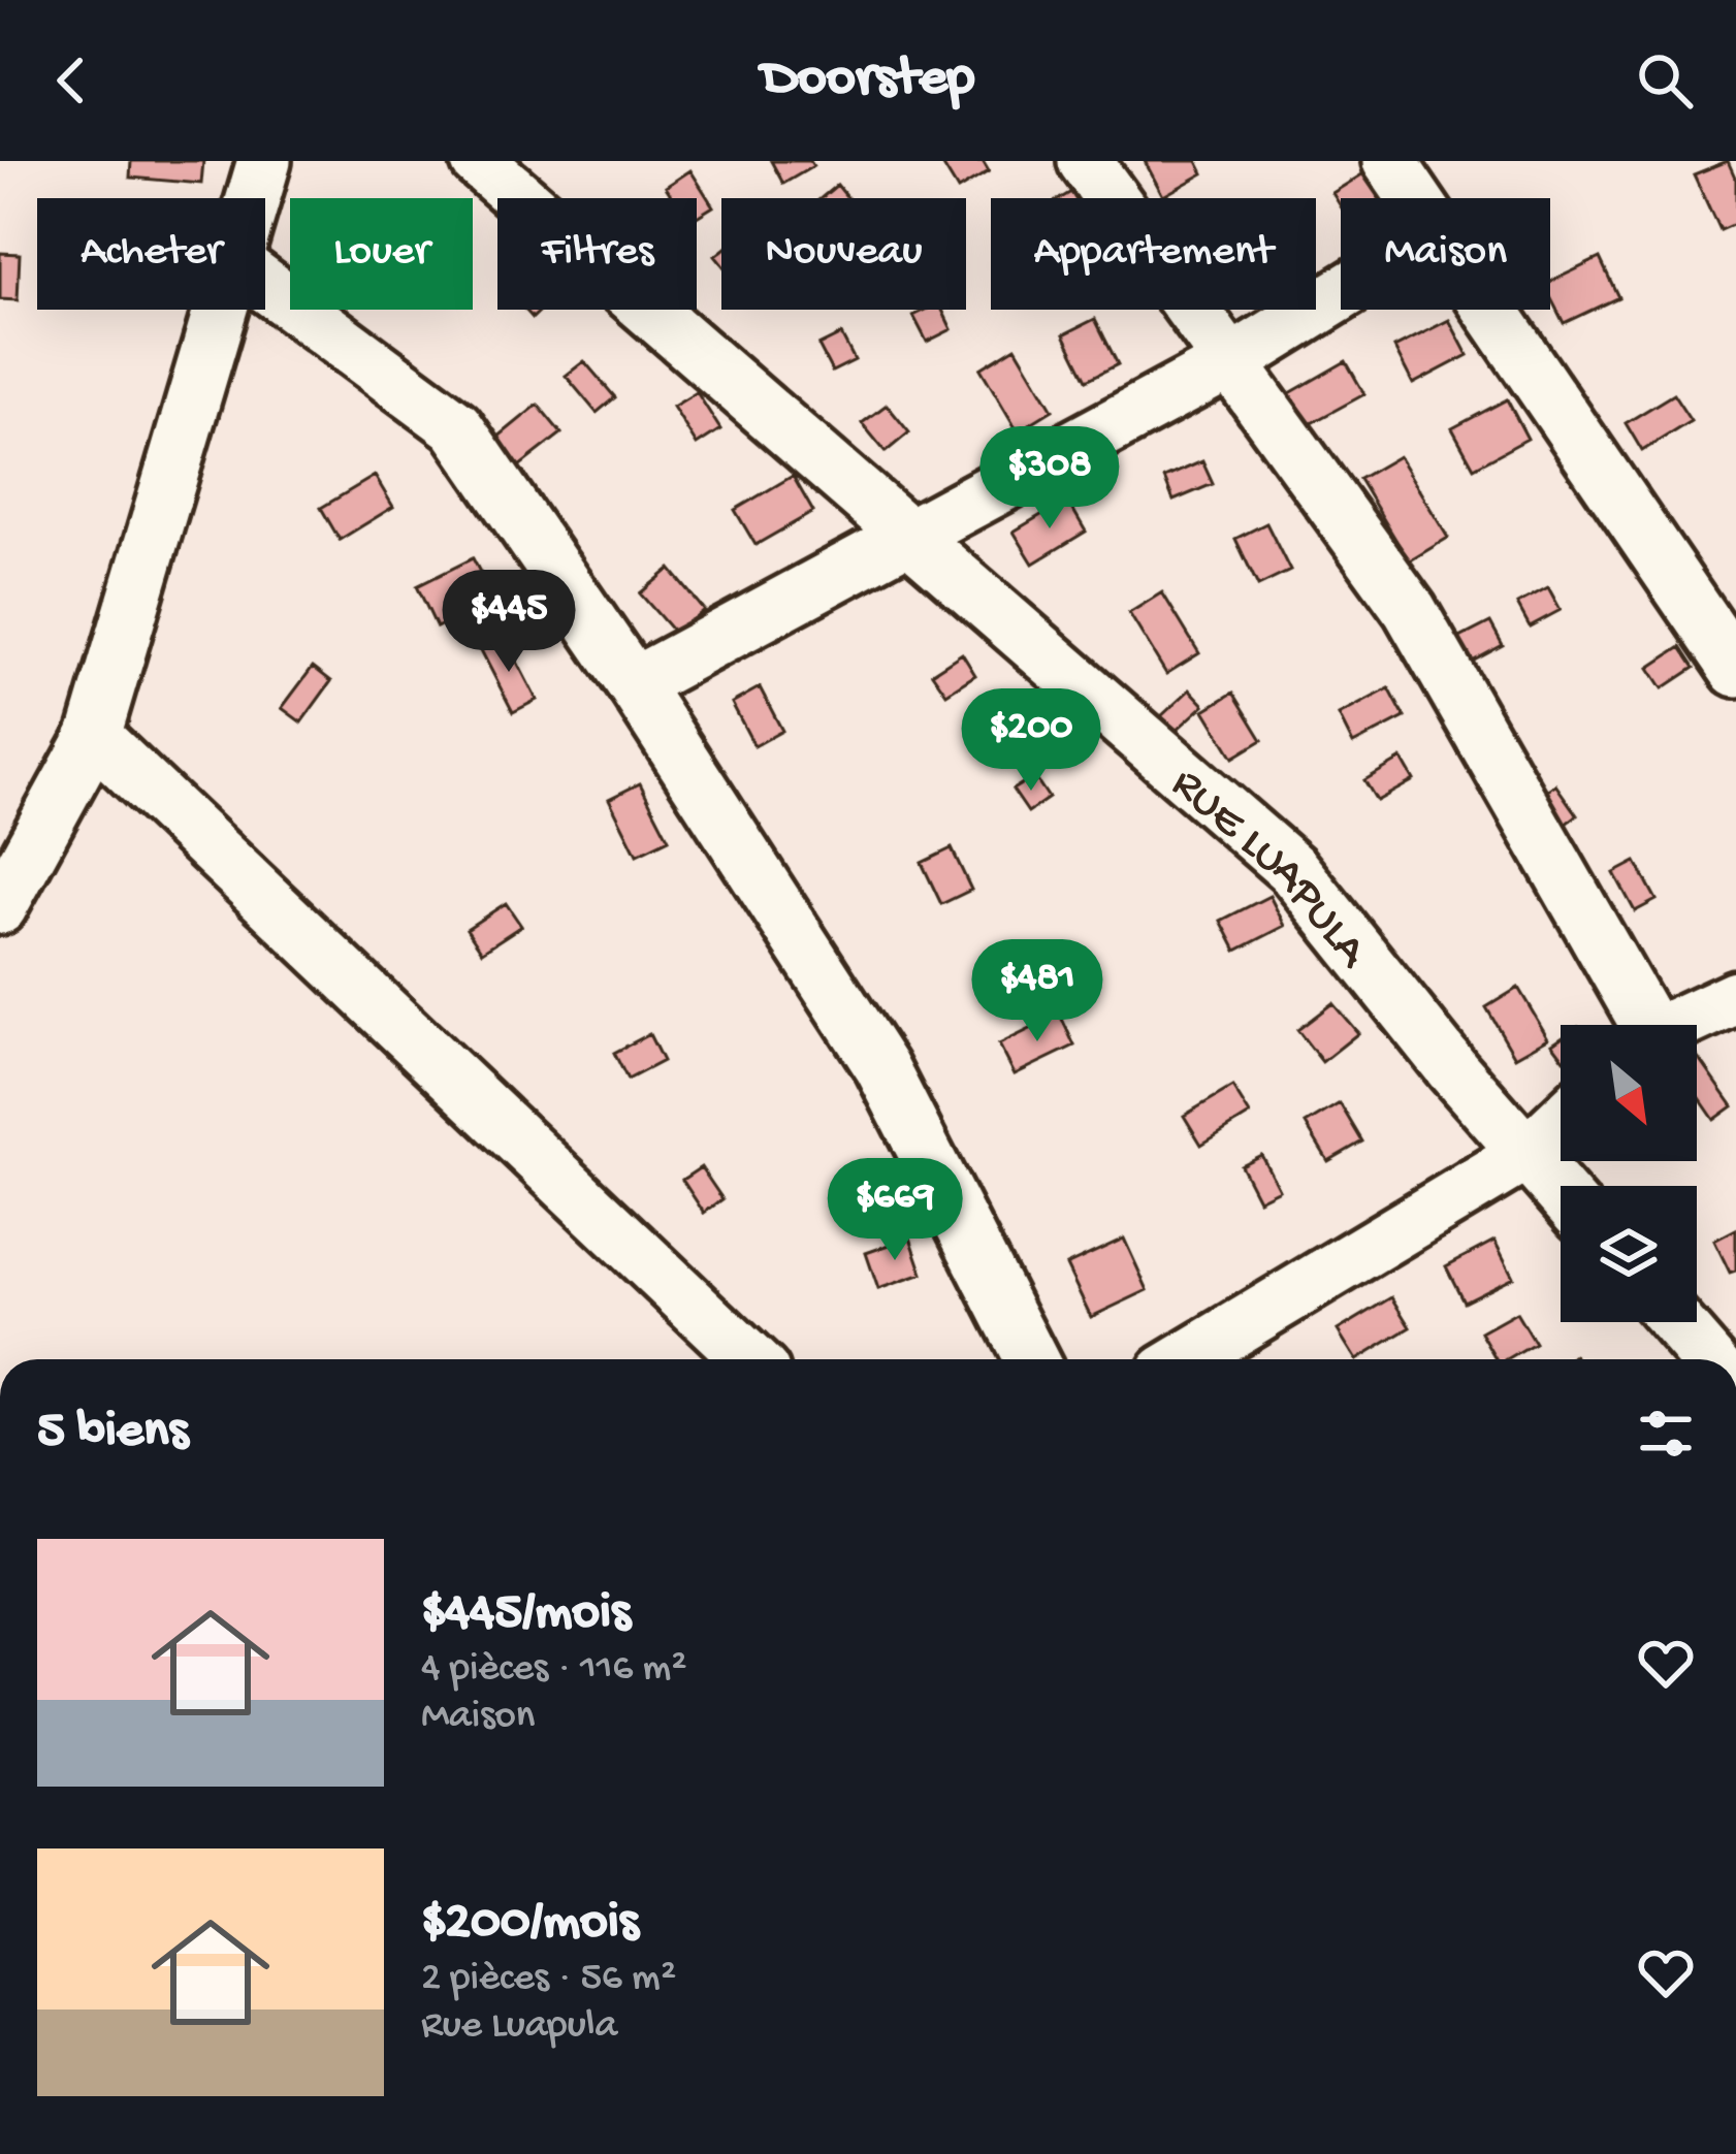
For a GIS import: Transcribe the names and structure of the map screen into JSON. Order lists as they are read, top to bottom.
{
  "streets": {
    "street": ["RUE LUAPULA"]
  },
  "north": "bottom right",
  "page": {
    "header": "Doorstep",
    "chip": [
      "Acheter",
      "Louer",
      "Filtres",
      "Nouveau",
      "Appartement",
      "Maison"
    ],
    "price": [
      "$308",
      "$445",
      "$200",
      "$481",
      "$669"
    ],
    "heading": "5 biens",
    "list": [
      {
        "name": "$445/mois",
        "note": "4 pièces · 116 m² · Maison"
      },
      {
        "name": "$200/mois",
        "note": "2 pièces · 56 m² · Rue Luapula"
      }
    ]
  }
}
